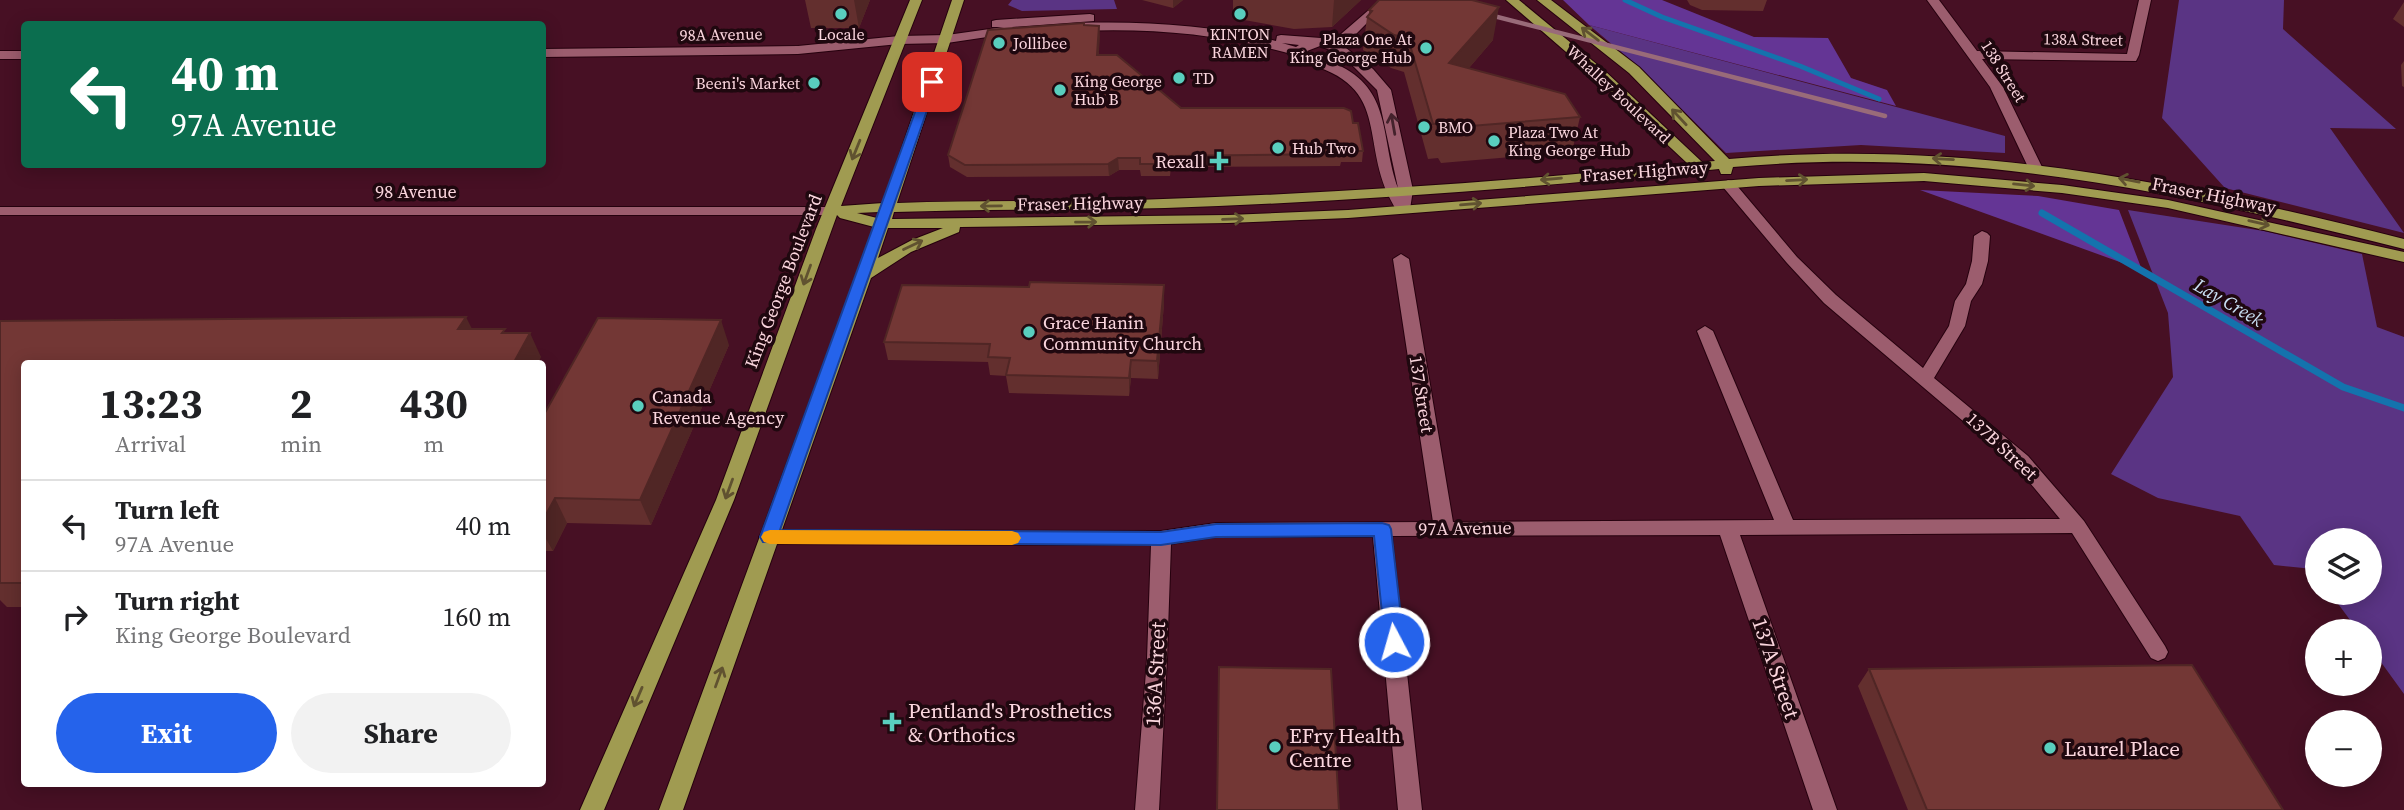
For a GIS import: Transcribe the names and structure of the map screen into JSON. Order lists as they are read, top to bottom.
{
  "streets": {
    "main road": ["Whalley Boulevard", "Fraser Highway", "King George Boulevard"],
    "street": [
      "98A Avenue",
      "138A Street",
      "138 Street",
      "98 Avenue",
      "137 Street",
      "137B Street",
      "97A Avenue",
      "137A Street",
      "136A Street"
    ]
  },
  "crossings": [
    ["98A Avenue", "King George Boulevard"],
    ["138A Street", "138 Street"],
    ["138 Street", "Fraser Highway"],
    ["Whalley Boulevard", "Fraser Highway"],
    ["Whalley Boulevard", "137B Street"],
    ["Fraser Highway", "98 Avenue"],
    ["Fraser Highway", "King George Boulevard"],
    ["98 Avenue", "King George Boulevard"],
    ["137 Street", "97A Avenue"],
    ["137B Street", "97A Avenue"],
    ["97A Avenue", "137A Street"],
    ["97A Avenue", "136A Street"]
  ],
  "water": ["Lay Creek"],
  "places": {
    "other": [
      "Locale",
      "KINTON RAMEN",
      "Jollibee",
      "Plaza One At King George Hub",
      "TD",
      "Beeni's Market",
      "King George Hub B",
      "BMO",
      "Plaza Two At King George Hub",
      "Hub Two",
      "Grace Hanin Community Church",
      "Canada Revenue Agency",
      "EFry Health Centre",
      "Laurel Place"
    ],
    "health": ["Rexall", "Pentland's Prosthetics & Orthotics"]
  },
  "page": {
    "turn": ["40 m", "97A Avenue"],
    "eta": [
      "13:23",
      "Arrival",
      "2",
      "min",
      "430",
      "m"
    ],
    "list": [
      {
        "name": "Turn left",
        "note": "97A Avenue",
        "value": "40 m"
      },
      {
        "name": "Turn right",
        "note": "King George Boulevard",
        "value": "160 m"
      }
    ],
    "map_buttons": ["+", "−"],
    "buttons": ["Exit", "Share"]
  }
}
